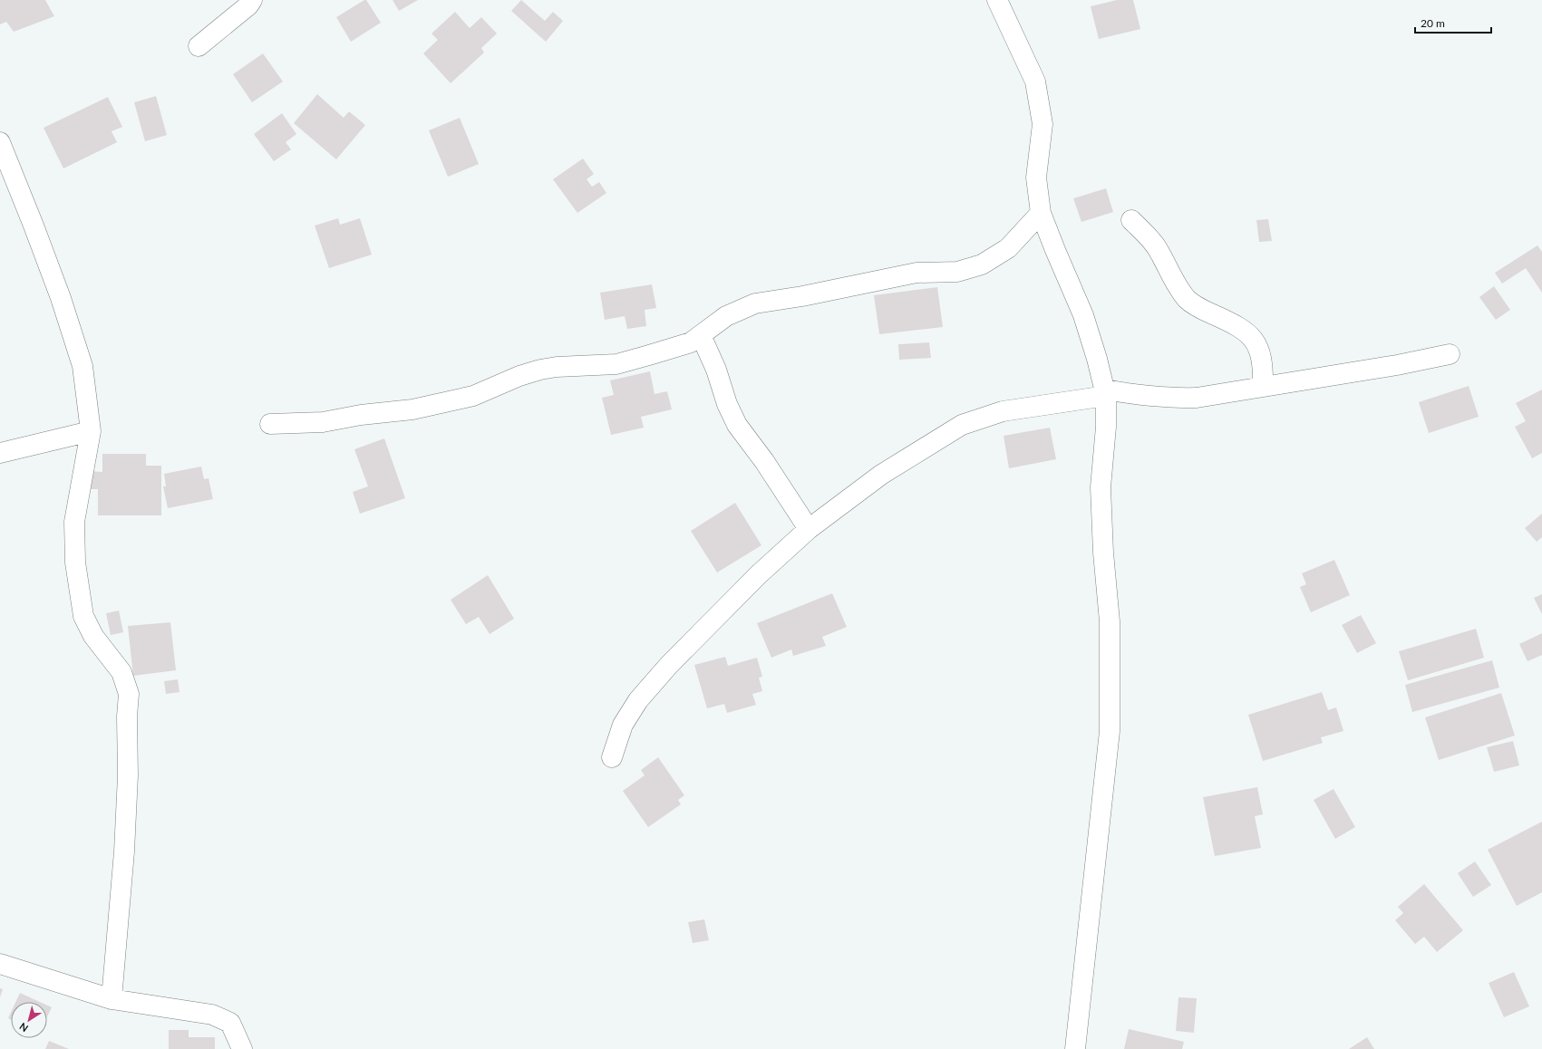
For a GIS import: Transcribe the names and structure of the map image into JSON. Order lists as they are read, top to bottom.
{
  "scale_bar": "20 m",
  "north": "bottom left"
}
